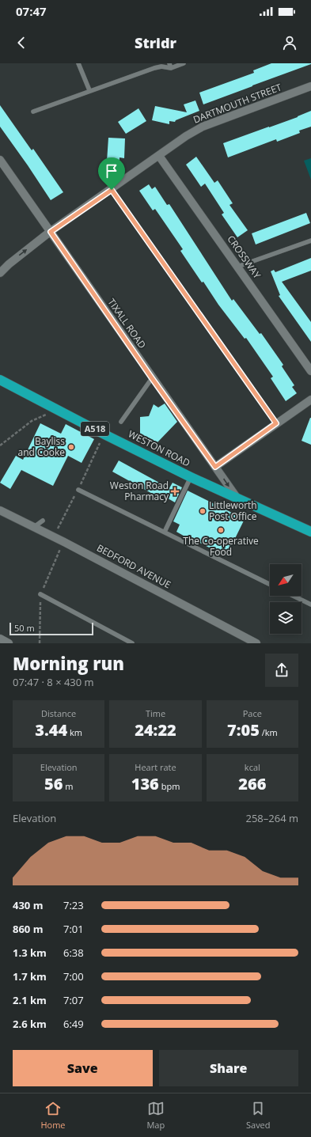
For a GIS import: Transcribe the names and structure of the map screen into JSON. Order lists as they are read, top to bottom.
{
  "streets": {
    "highway": ["A518", "WESTON ROAD"],
    "street": [
      "DARTMOUTH STREET",
      "CROSSWAY",
      "TIXALL ROAD",
      "BEDFORD AVENUE"
    ]
  },
  "crossings": [
    ["DARTMOUTH STREET", "CROSSWAY"],
    ["DARTMOUTH STREET", "TIXALL ROAD"],
    ["TIXALL ROAD", "WESTON ROAD"]
  ],
  "places": {
    "other": ["Bayliss and Cooke", "Littleworth Post Office", "The Co-operative Food"],
    "health": ["Weston Road Pharmacy"]
  },
  "scale_bar": "50 m",
  "north": "bottom left",
  "page": {
    "status": "07:47",
    "header": "Stridr",
    "scale": "50 m",
    "heading": ["Morning run", "07:47 · 8 × 430 m"],
    "stats": [
      ["Distance", "3.44 km"],
      ["Time", "24:22"],
      ["Pace", "7:05 /km"],
      ["Elevation", "56 m"],
      ["Heart rate", "136 bpm"],
      ["kcal", "266"]
    ],
    "chart": ["Elevation", "258–264 m"],
    "list": [
      {
        "name": "430 m",
        "note": "7:23"
      },
      {
        "name": "860 m",
        "note": "7:01"
      },
      {
        "name": "1.3 km",
        "note": "6:38"
      },
      {
        "name": "1.7 km",
        "note": "7:00"
      },
      {
        "name": "2.1 km",
        "note": "7:07"
      },
      {
        "name": "2.6 km",
        "note": "6:49"
      }
    ],
    "buttons": ["Save", "Share"],
    "tabs": ["Home", "Map", "Saved"]
  }
}
